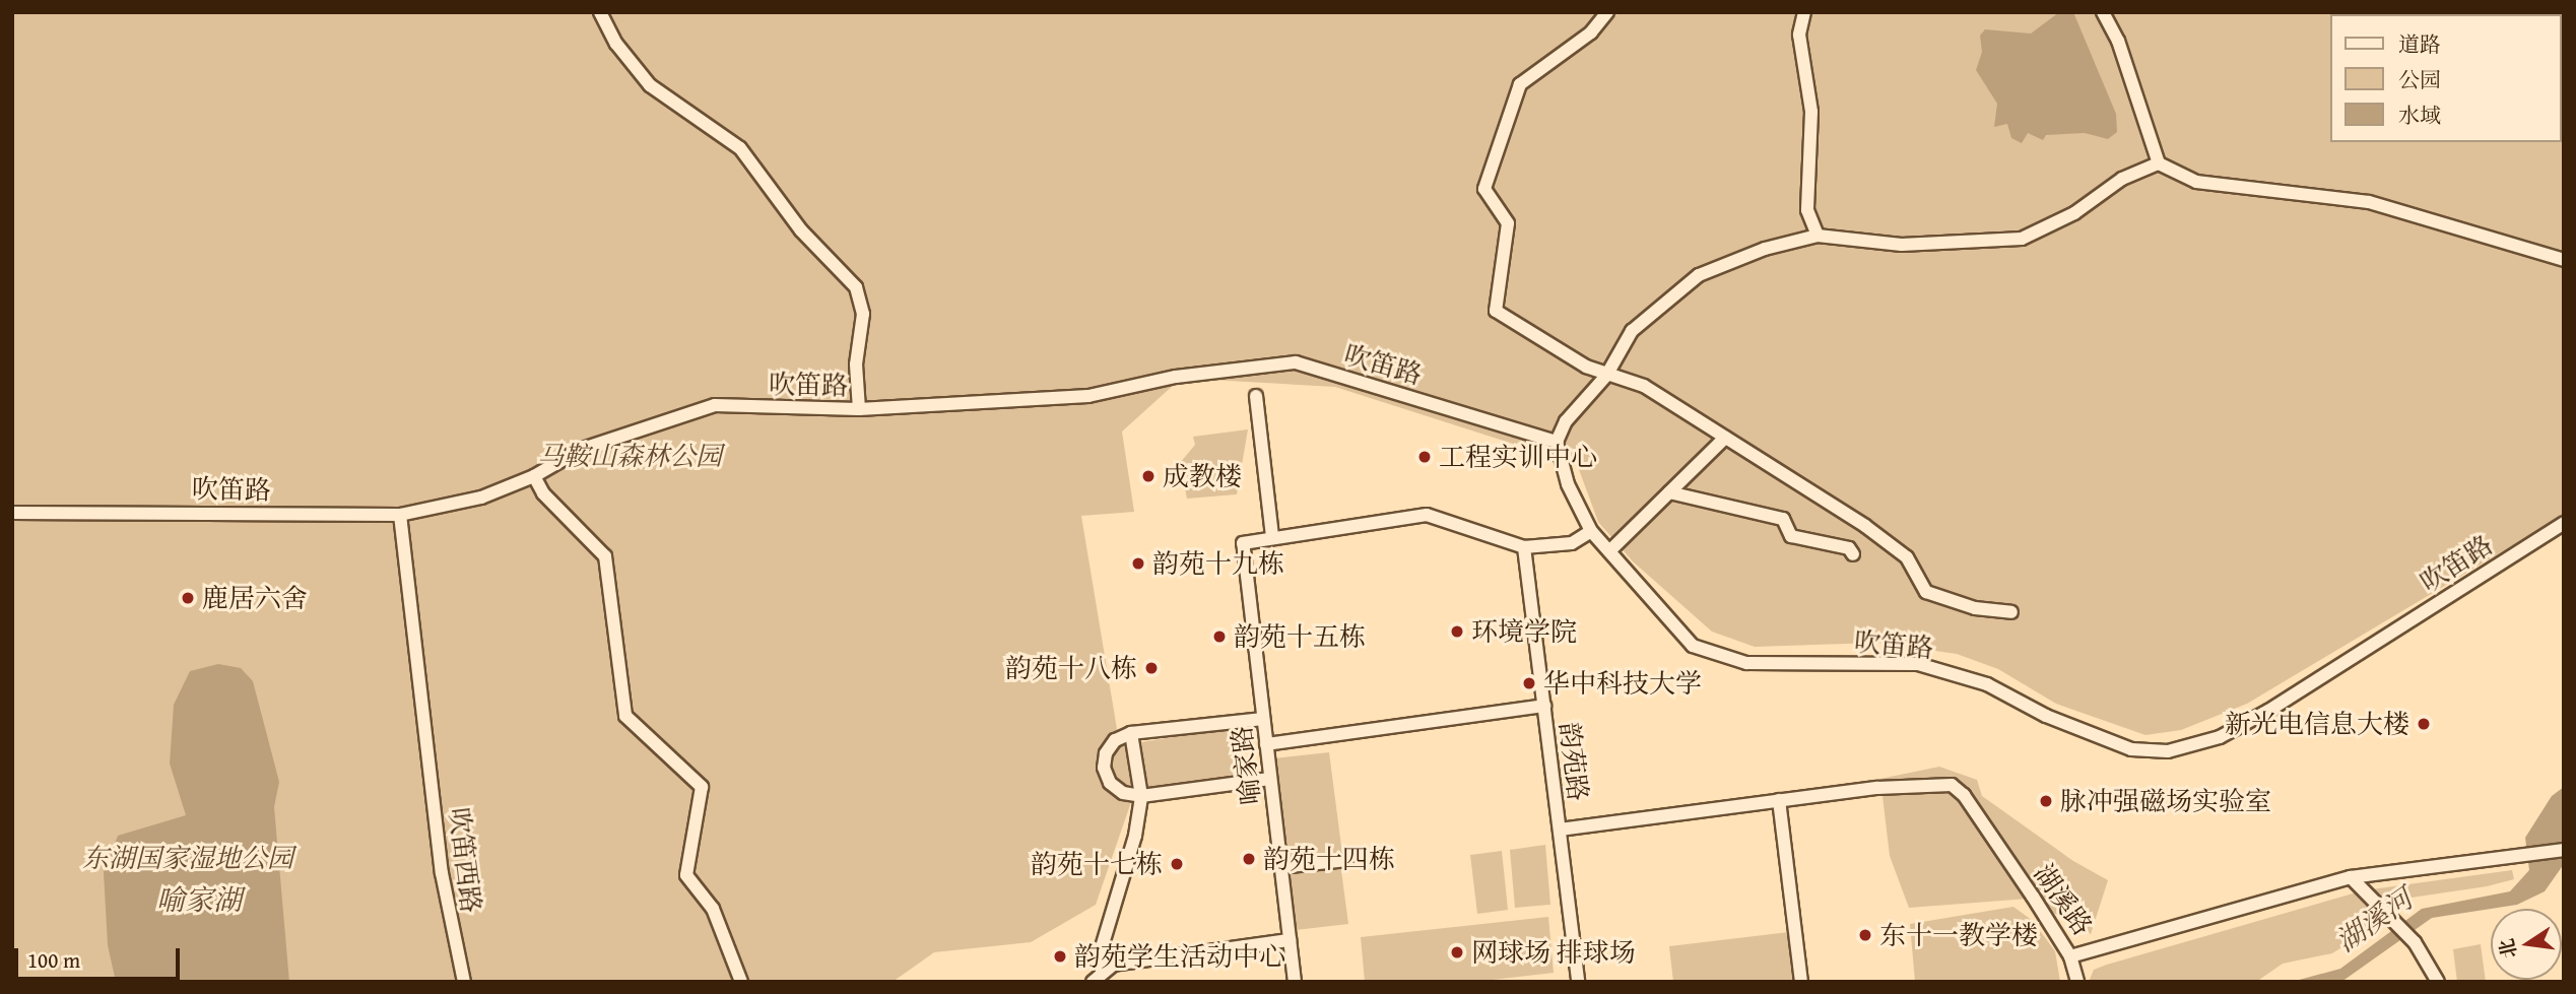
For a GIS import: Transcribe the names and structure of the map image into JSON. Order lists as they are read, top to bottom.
{
  "streets": {
    "street": [
      "吹笛路",
      "韵苑路",
      "喻家路",
      "吹笛西路",
      "湖溪路"
    ]
  },
  "crossings": [
    ["吹笛路", "吹笛西路"],
    ["韵苑路", "湖溪路"]
  ],
  "water": ["喻家湖", "湖溪河"],
  "parks": ["马鞍山森林公园", "东湖国家湿地公园"],
  "places": [
    "工程实训中心",
    "成教楼",
    "韵苑十九栋",
    "鹿居六舍",
    "环境学院",
    "韵苑十五栋",
    "韵苑十八栋",
    "华中科技大学",
    "新光电信息大楼",
    "脉冲强磁场实验室",
    "韵苑十四栋",
    "韵苑十七栋",
    "东十一教学楼",
    "网球场 排球场",
    "韵苑学生活动中心"
  ],
  "legend": ["道路", "公园", "水域"],
  "scale_bar": "100 m",
  "north": "left"
}
